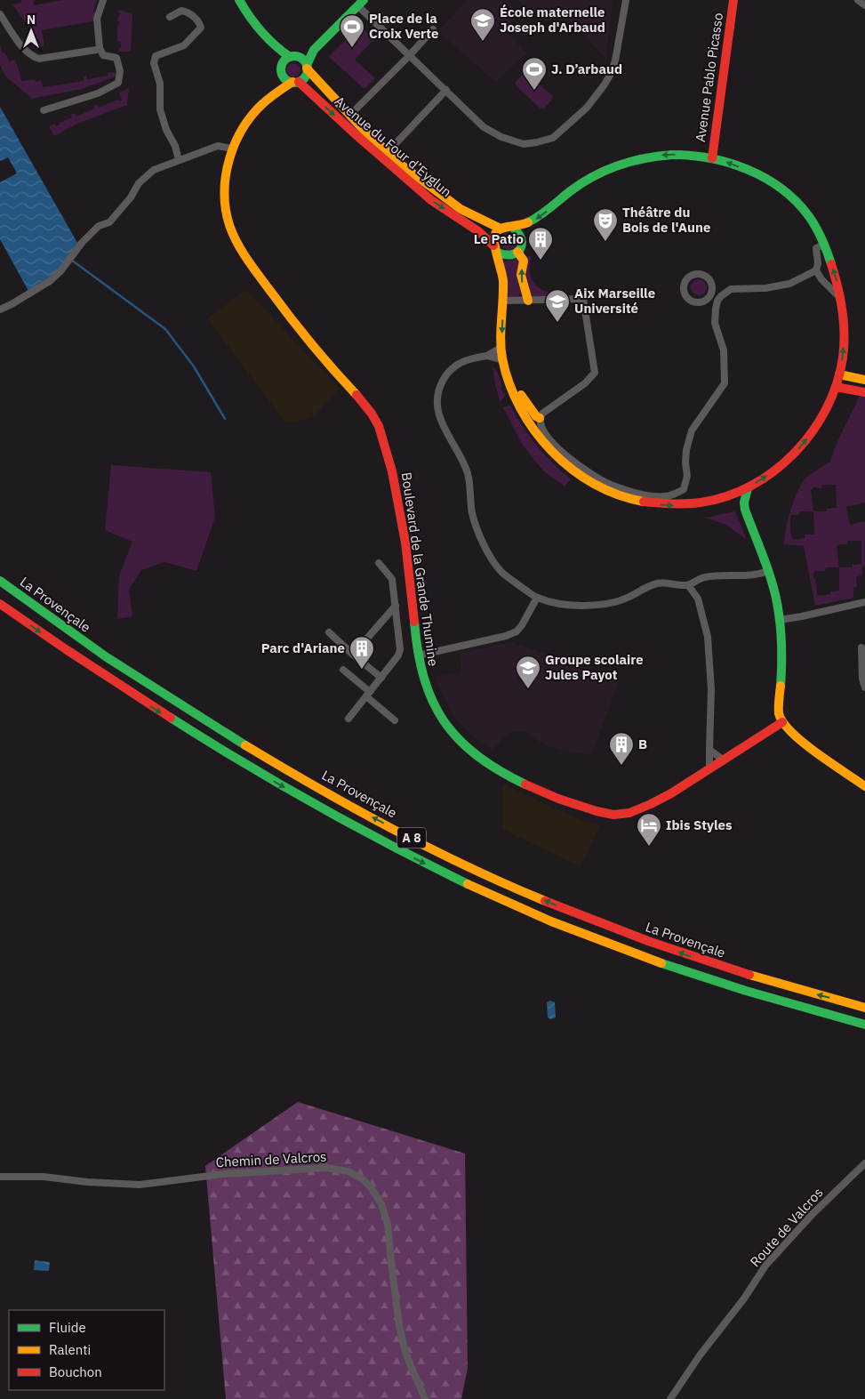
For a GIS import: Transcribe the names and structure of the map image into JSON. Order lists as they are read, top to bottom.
{
  "streets": {
    "main road": [
      "Avenue Pablo Picasso",
      "Avenue du Four d’Eyglun",
      "Boulevard de la Grande Thumine",
      "La Provençale",
      "A 8"
    ],
    "street": ["Chemin de Valcros", "Route de Valcros"]
  },
  "crossings": [
    ["Avenue du Four d’Eyglun", "Boulevard de la Grande Thumine"]
  ],
  "places": {
    "school or university": ["École maternelle Joseph d'Arbaud", "Aix Marseille Université", "Groupe scolaire Jules Payot"],
    "sports": ["Place de la Croix Verte", "J. D’arbaud"],
    "theatre": ["Théâtre du Bois de l'Aune"],
    "building": ["Le Patio", "Parc d'Ariane", "B"],
    "hotel": ["Ibis Styles"]
  },
  "legend": ["Fluide", "Ralenti", "Bouchon"],
  "north": "top"
}
